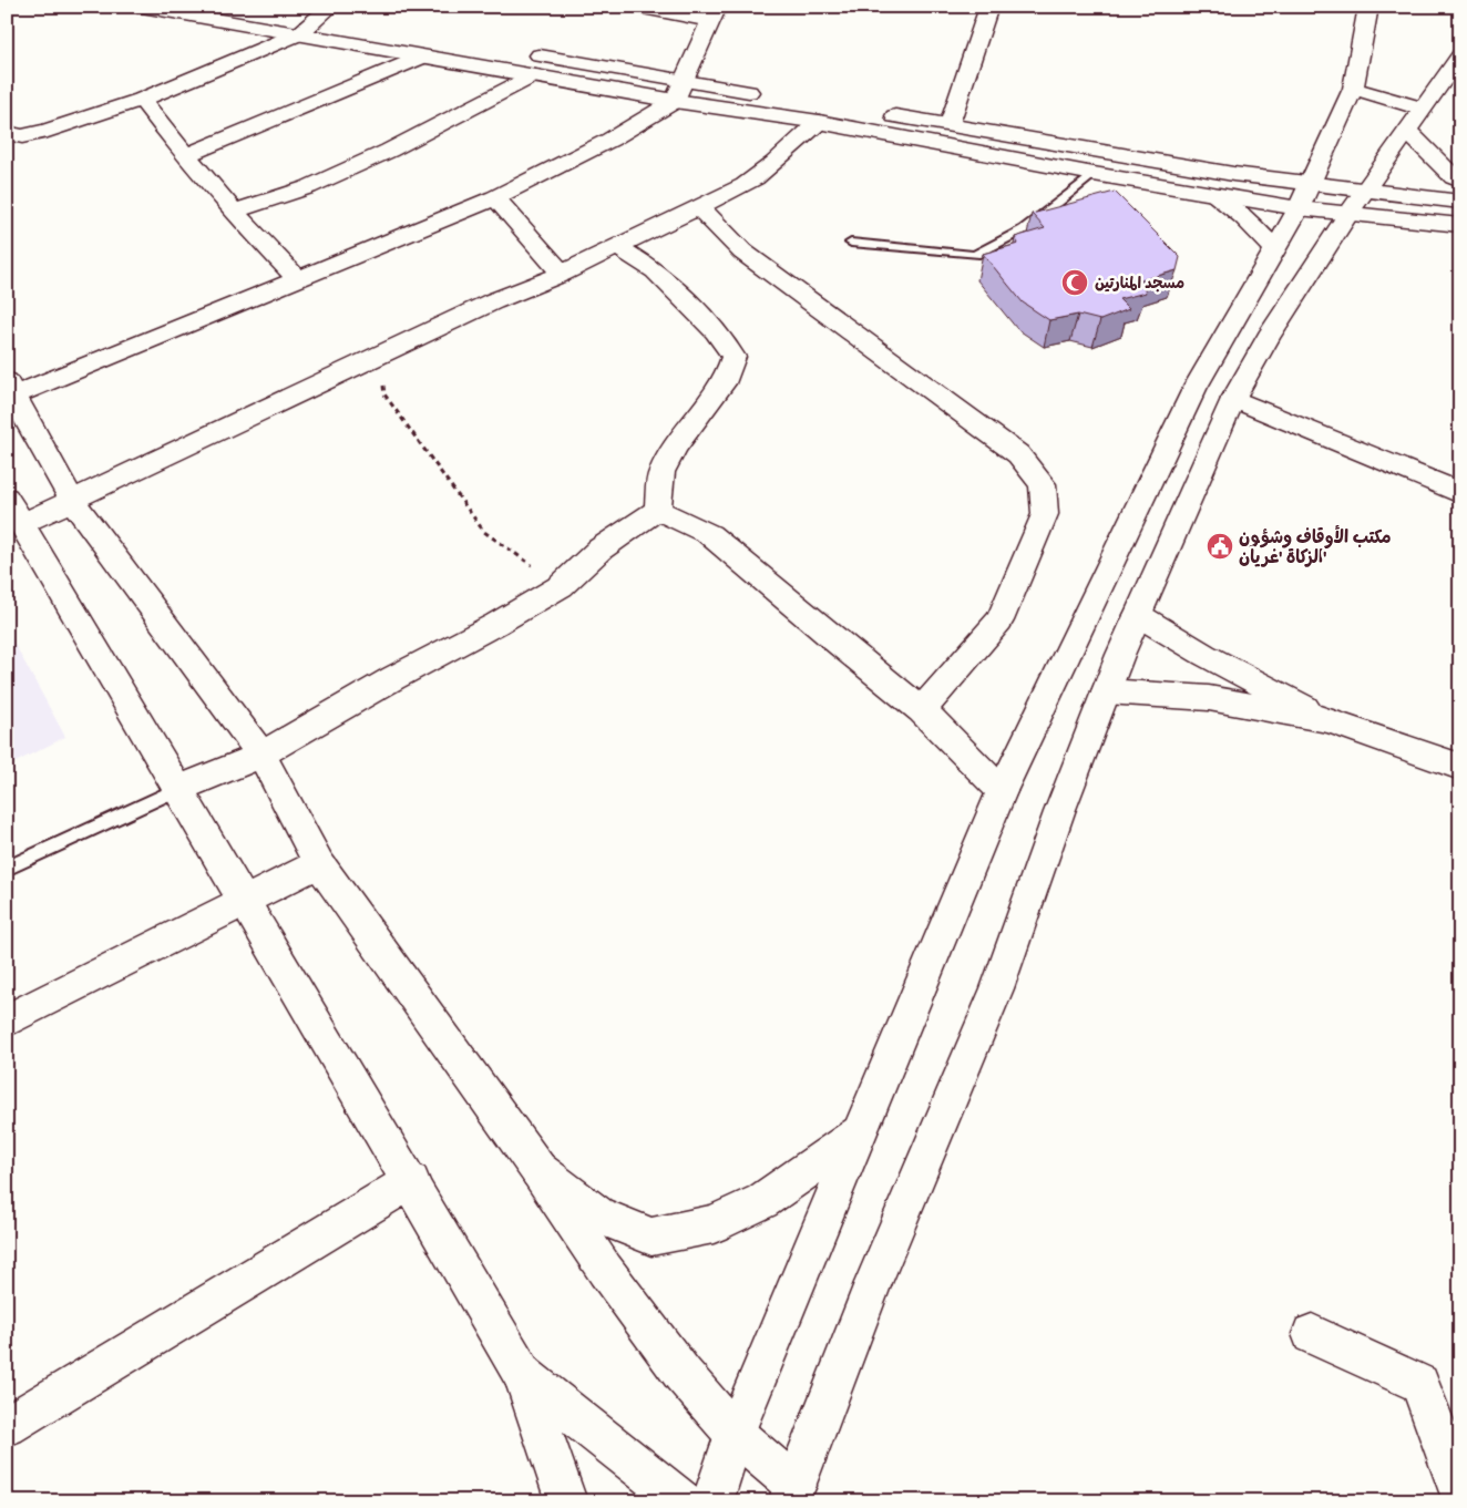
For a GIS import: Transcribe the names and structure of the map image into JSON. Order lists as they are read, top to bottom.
{
  "places": {
    "mosque": ["مسجد المنارتين"],
    "public building": ["مكتب الأوقاف وشؤون الزكاة 'غريان'"]
  }
}
